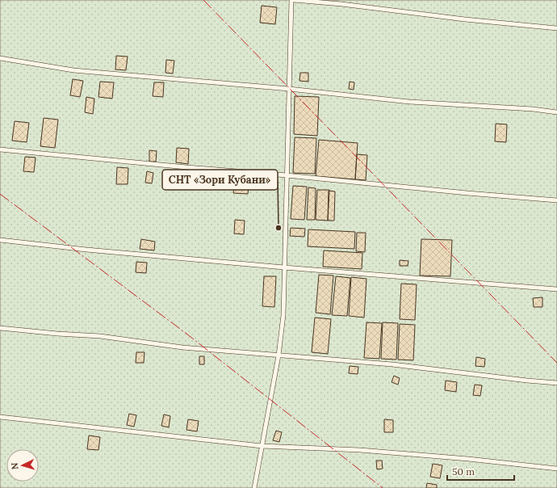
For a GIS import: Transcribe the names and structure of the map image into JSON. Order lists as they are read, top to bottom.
{
  "places": ["СНТ «Зори Кубани»"],
  "scale_bar": "50 m",
  "north": "left"
}
